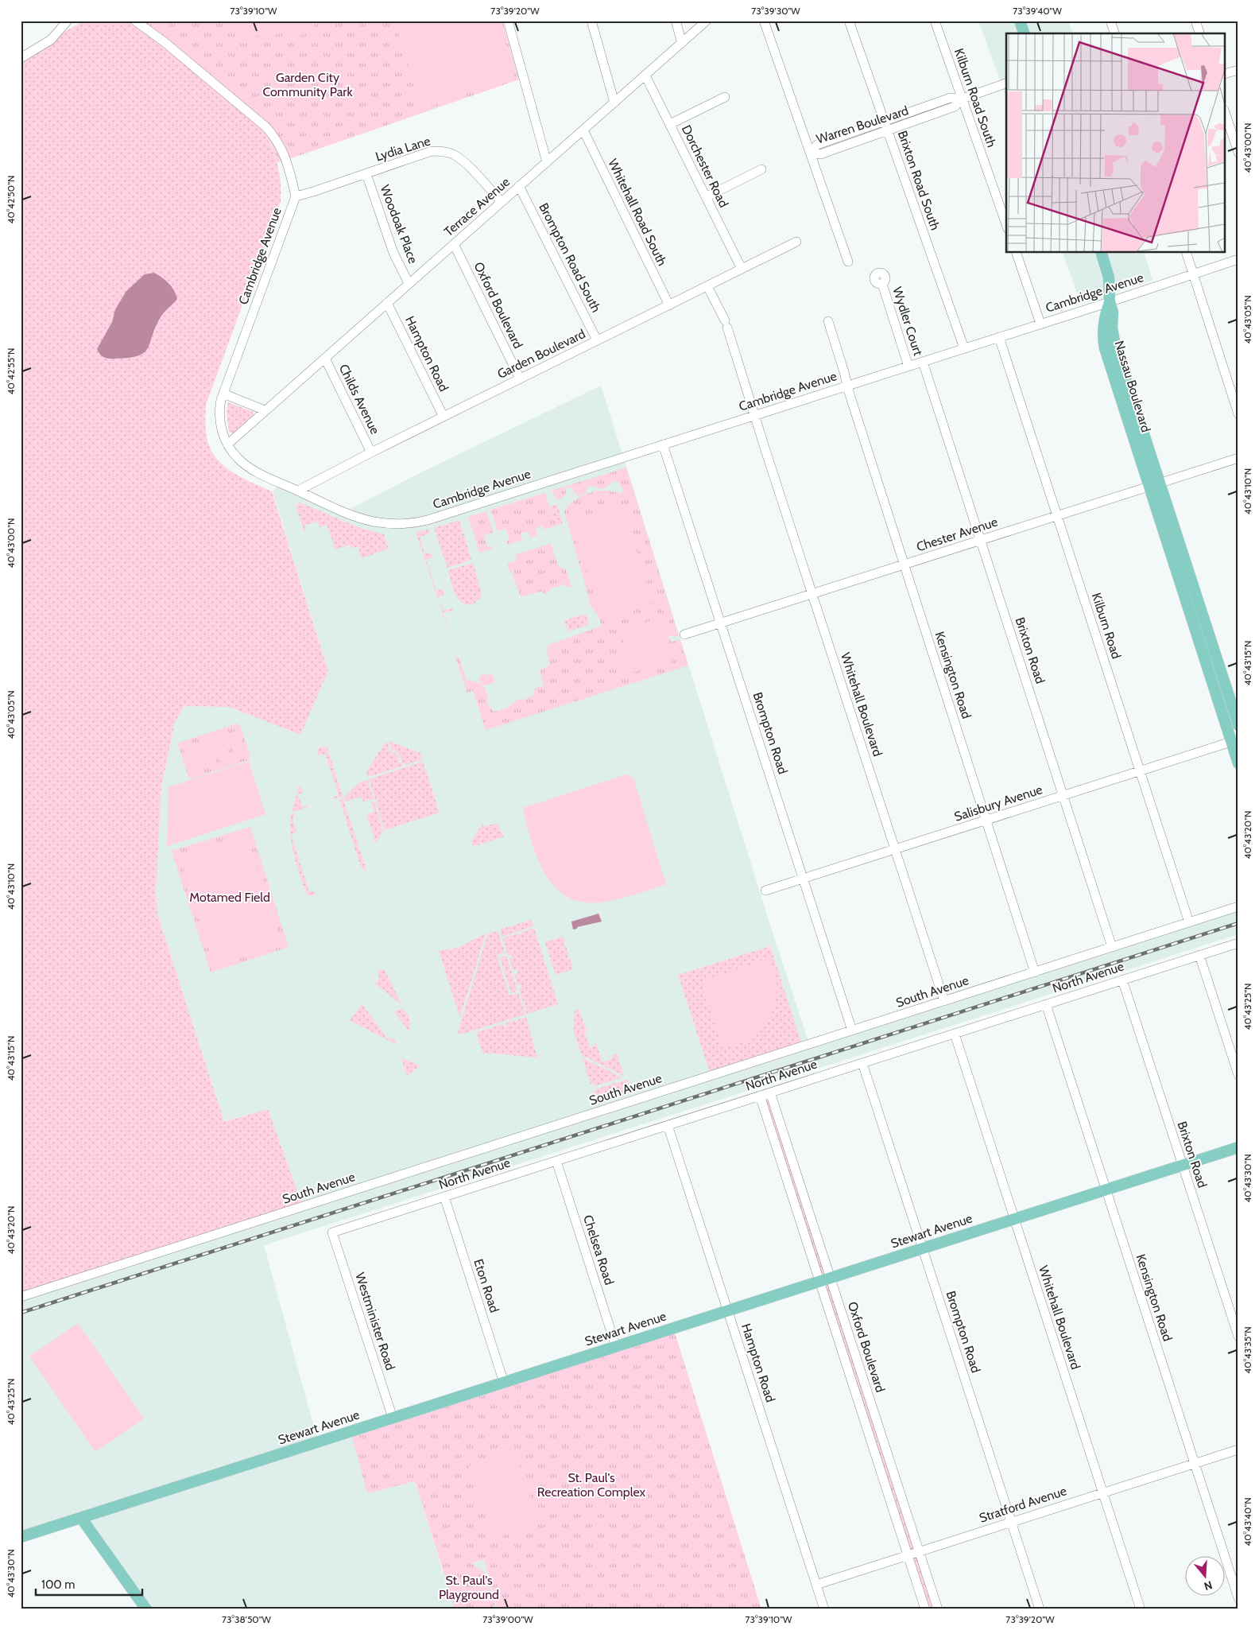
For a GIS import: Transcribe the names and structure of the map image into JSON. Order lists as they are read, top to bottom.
{
  "streets": {
    "main road": ["Nassau Boulevard", "Stewart Avenue"],
    "street": [
      "Kilburn Road South",
      "Warren Boulevard",
      "Lydia Lane",
      "Dorchester Road",
      "Brixton Road South",
      "Terrace Avenue",
      "Whitehall Road South",
      "Woodoak Place",
      "Cambridge Avenue",
      "Brompton Road South",
      "Oxford Boulevard",
      "Wydler Court",
      "Hampton Road",
      "Garden Boulevard",
      "Childs Avenue",
      "Chester Avenue",
      "Kilburn Road",
      "Brixton Road",
      "Kensington Road",
      "Whitehall Boulevard",
      "Brompton Road",
      "Salisbury Avenue",
      "North Avenue",
      "South Avenue",
      "Chelsea Road",
      "Eton Road",
      "Westminister Road",
      "Stratford Avenue"
    ]
  },
  "crossings": [
    ["Kilburn Road South", "Warren Boulevard"],
    ["Warren Boulevard", "Brixton Road South"],
    ["Lydia Lane", "Terrace Avenue"],
    ["Lydia Lane", "Woodoak Place"],
    ["Lydia Lane", "Cambridge Avenue"],
    ["Dorchester Road", "Terrace Avenue"],
    ["Dorchester Road", "Garden Boulevard"],
    ["Brixton Road South", "Cambridge Avenue"],
    ["Terrace Avenue", "Whitehall Road South"],
    ["Terrace Avenue", "Woodoak Place"],
    ["Terrace Avenue", "Cambridge Avenue"],
    ["Terrace Avenue", "Brompton Road South"],
    ["Terrace Avenue", "Oxford Boulevard"],
    ["Terrace Avenue", "Hampton Road"],
    ["Terrace Avenue", "Childs Avenue"],
    ["Whitehall Road South", "Garden Boulevard"],
    ["Cambridge Avenue", "Wydler Court"],
    ["Cambridge Avenue", "Garden Boulevard"],
    ["Cambridge Avenue", "Nassau Boulevard"],
    ["Cambridge Avenue", "Kilburn Road"],
    ["Cambridge Avenue", "Brixton Road"],
    ["Cambridge Avenue", "Kensington Road"],
    ["Cambridge Avenue", "Whitehall Boulevard"],
    ["Cambridge Avenue", "Brompton Road"],
    ["Brompton Road South", "Garden Boulevard"],
    ["Oxford Boulevard", "Garden Boulevard"],
    ["Oxford Boulevard", "North Avenue"],
    ["Oxford Boulevard", "Stewart Avenue"],
    ["Oxford Boulevard", "Stratford Avenue"],
    ["Hampton Road", "Garden Boulevard"],
    ["Hampton Road", "North Avenue"],
    ["Hampton Road", "Stewart Avenue"],
    ["Hampton Road", "Stratford Avenue"],
    ["Garden Boulevard", "Childs Avenue"],
    ["Garden Boulevard", "Whitehall Boulevard"],
    ["Nassau Boulevard", "Chester Avenue"],
    ["Nassau Boulevard", "Salisbury Avenue"],
    ["Chester Avenue", "Kilburn Road"],
    ["Chester Avenue", "Brixton Road"],
    ["Chester Avenue", "Kensington Road"],
    ["Chester Avenue", "Whitehall Boulevard"],
    ["Chester Avenue", "Brompton Road"],
    ["Kilburn Road", "Salisbury Avenue"],
    ["Kilburn Road", "South Avenue"],
    ["Brixton Road", "Salisbury Avenue"],
    ["Brixton Road", "North Avenue"],
    ["Brixton Road", "South Avenue"],
    ["Brixton Road", "Stewart Avenue"],
    ["Kensington Road", "Salisbury Avenue"],
    ["Kensington Road", "North Avenue"],
    ["Kensington Road", "South Avenue"],
    ["Kensington Road", "Stewart Avenue"],
    ["Kensington Road", "Stratford Avenue"],
    ["Whitehall Boulevard", "Salisbury Avenue"],
    ["Whitehall Boulevard", "North Avenue"],
    ["Whitehall Boulevard", "South Avenue"],
    ["Whitehall Boulevard", "Stewart Avenue"],
    ["Whitehall Boulevard", "Stratford Avenue"],
    ["Brompton Road", "Salisbury Avenue"],
    ["Brompton Road", "North Avenue"],
    ["Brompton Road", "South Avenue"],
    ["Brompton Road", "Stewart Avenue"],
    ["Brompton Road", "Stratford Avenue"],
    ["North Avenue", "Chelsea Road"],
    ["North Avenue", "Eton Road"],
    ["North Avenue", "Westminister Road"],
    ["Stewart Avenue", "Chelsea Road"],
    ["Stewart Avenue", "Eton Road"],
    ["Stewart Avenue", "Westminister Road"]
  ],
  "parks": [
    "Garden City Community Park",
    "Motamed Field",
    "St. Paul's Recreation Complex",
    "St. Paul's Playground"
  ],
  "scale_bar": "100 m",
  "north": "bottom",
  "coordinates": [
    "73°39'10\"W",
    "73°39'20\"W",
    "73°39'30\"W",
    "73°39'40\"W",
    "40°43'00\"N",
    "40°42'50\"N",
    "40°43'05\"N",
    "40°42'55\"N",
    "40°43'10\"N",
    "40°43'15\"N",
    "40°43'20\"N",
    "40°43'25\"N",
    "40°43'30\"N",
    "40°43'35\"N",
    "40°43'40\"N",
    "73°38'50\"W",
    "73°39'00\"W"
  ]
}
